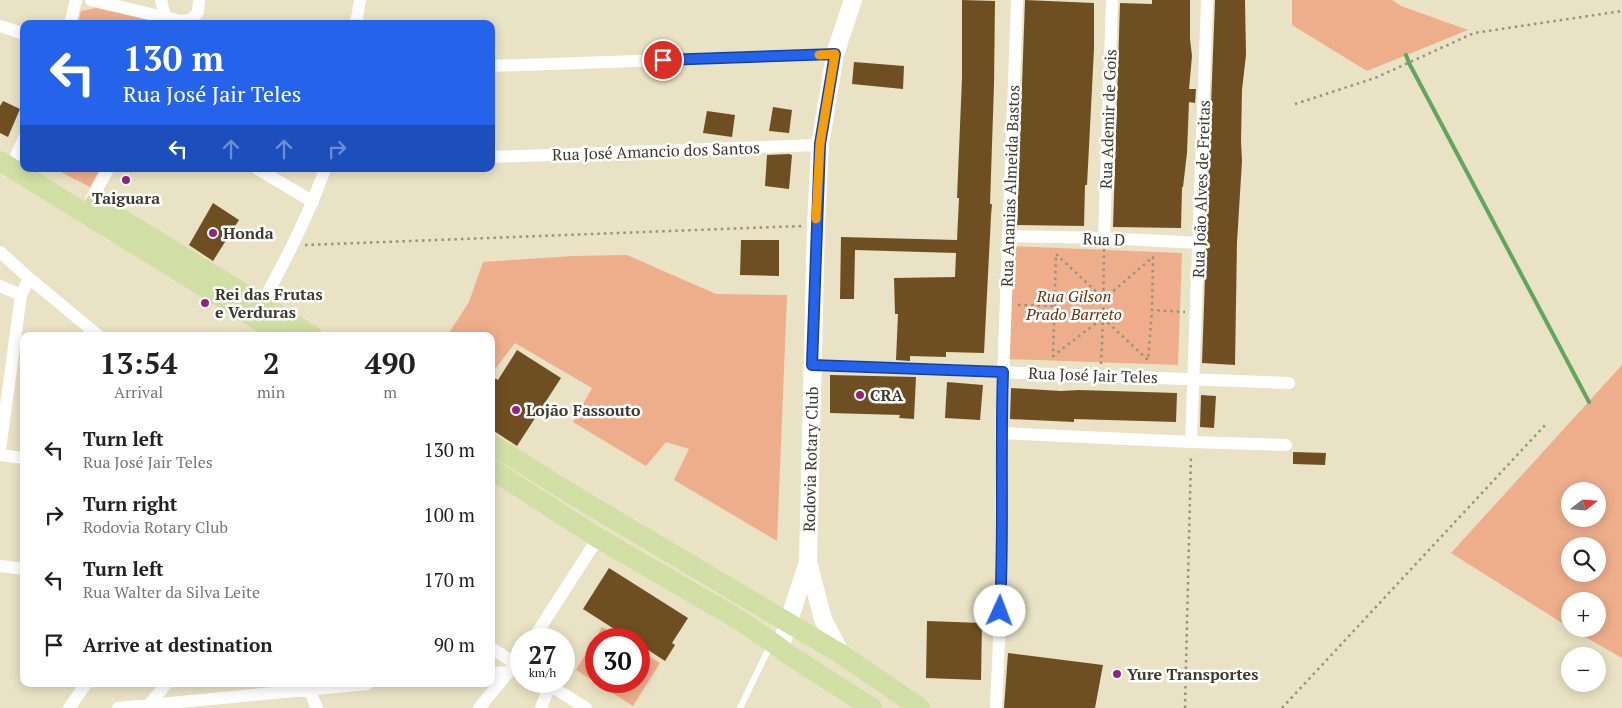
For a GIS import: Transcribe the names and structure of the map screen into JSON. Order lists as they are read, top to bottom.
{
  "streets": {
    "main road": ["Rodovia Rotary Club"],
    "street": [
      "Rua Ademir de Gois",
      "Rua José Amancio dos Santos",
      "Rua Ananias Almeida Bastos",
      "Rua João Alves de Freitas",
      "Rua D",
      "Rua José Jair Teles"
    ]
  },
  "crossings": [
    ["Rua Ademir de Gois", "Rua D"],
    ["Rua José Amancio dos Santos", "Rodovia Rotary Club"],
    ["Rua Ananias Almeida Bastos", "Rua D"],
    ["Rua Ananias Almeida Bastos", "Rua José Jair Teles"],
    ["Rua João Alves de Freitas", "Rua D"],
    ["Rua João Alves de Freitas", "Rua José Jair Teles"],
    ["Rua José Jair Teles", "Rodovia Rotary Club"]
  ],
  "parks": ["Rua Gilson Prado Barreto"],
  "places": [
    "Taiguara",
    "Honda",
    "Rei das Frutas e Verduras",
    "CRA",
    "Lojão Fassouto",
    "Yure Transportes"
  ],
  "north": "right",
  "page": {
    "turn": ["130 m", "Rua José Jair Teles"],
    "eta": [
      "13:54",
      "Arrival",
      "2",
      "min",
      "490",
      "m"
    ],
    "list": [
      {
        "name": "Turn left",
        "note": "Rua José Jair Teles",
        "value": "130 m"
      },
      {
        "name": "Turn right",
        "note": "Rodovia Rotary Club",
        "value": "100 m"
      },
      {
        "name": "Turn left",
        "note": "Rua Walter da Silva Leite",
        "value": "170 m"
      },
      {
        "name": "Arrive at destination",
        "value": "90 m"
      }
    ],
    "map_buttons": ["+", "−"],
    "speed": "27 km/h",
    "limit": "30"
  }
}
